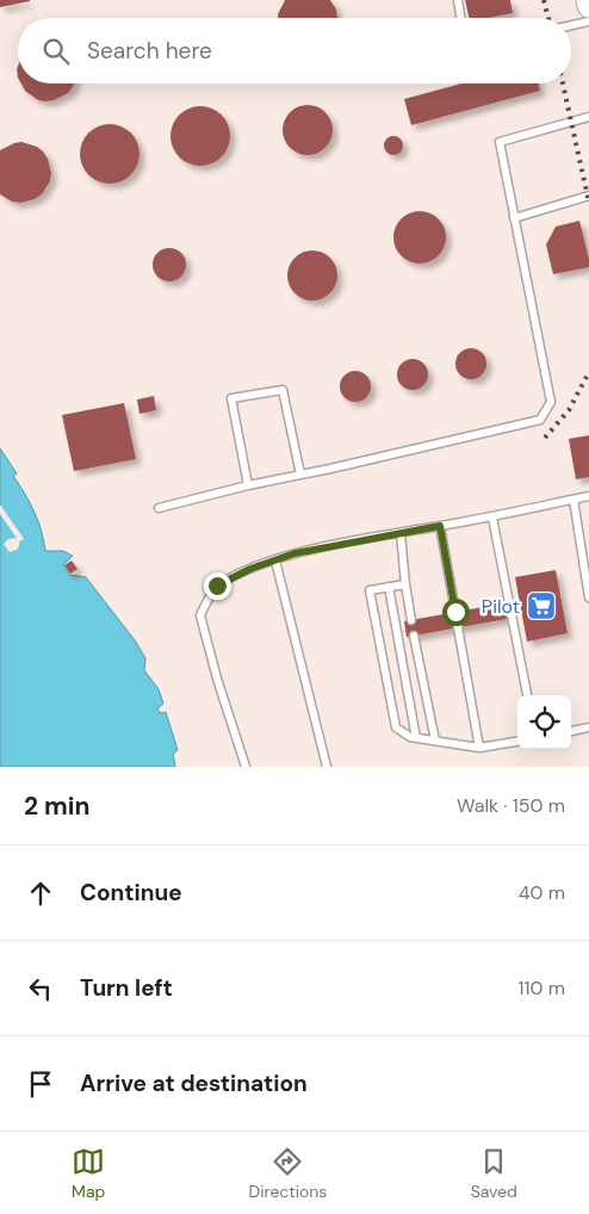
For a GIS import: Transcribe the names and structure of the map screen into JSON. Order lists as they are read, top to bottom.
{
  "places": {
    "supermarket": ["Pilot"]
  },
  "page": {
    "search": "Search here",
    "heading": ["2 min", "Walk · 150 m"],
    "list": [
      ["Continue", "40 m"],
      ["Turn left", "110 m"],
      "Arrive at destination"
    ],
    "nav": ["Map", "Directions", "Saved"]
  }
}
